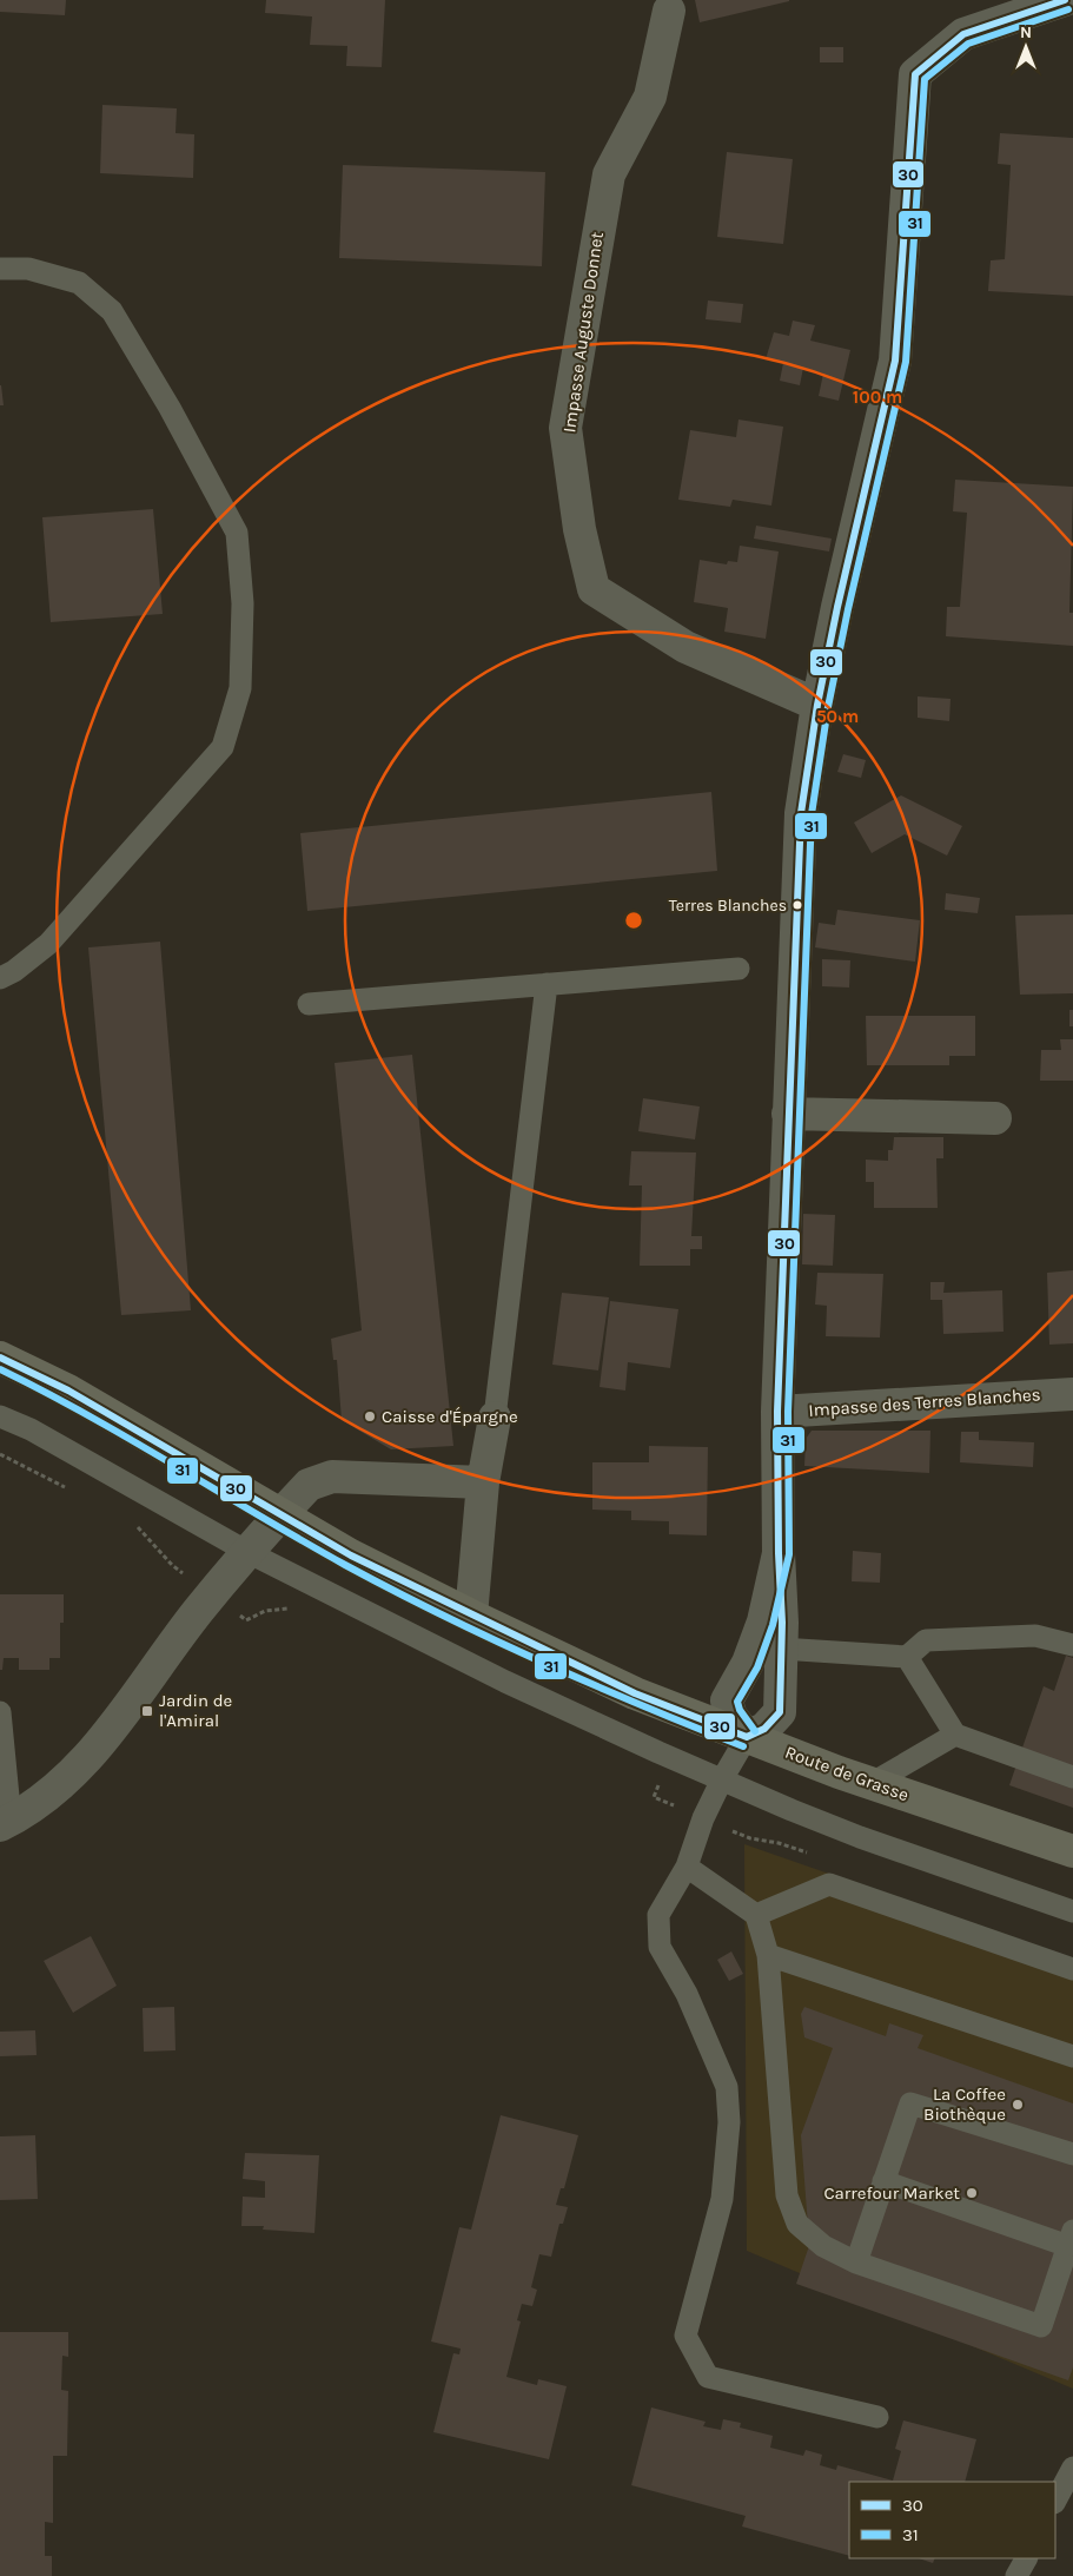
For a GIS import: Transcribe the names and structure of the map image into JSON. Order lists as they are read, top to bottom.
{
  "streets": {
    "main road": ["Route de Grasse"],
    "street": ["Impasse Auguste Donnet", "Impasse des Terres Blanches"]
  },
  "places": {
    "other": [
      "Terres Blanches",
      "Caisse d'Épargne",
      "La Coffee Biothèque",
      "Carrefour Market"
    ],
    "transit": ["Jardin de l'Amiral"]
  },
  "lines": ["transit line 30", "transit line 31"],
  "legend": ["30", "31"],
  "north": "top",
  "rings": ["100 m", "50 m"]
}
